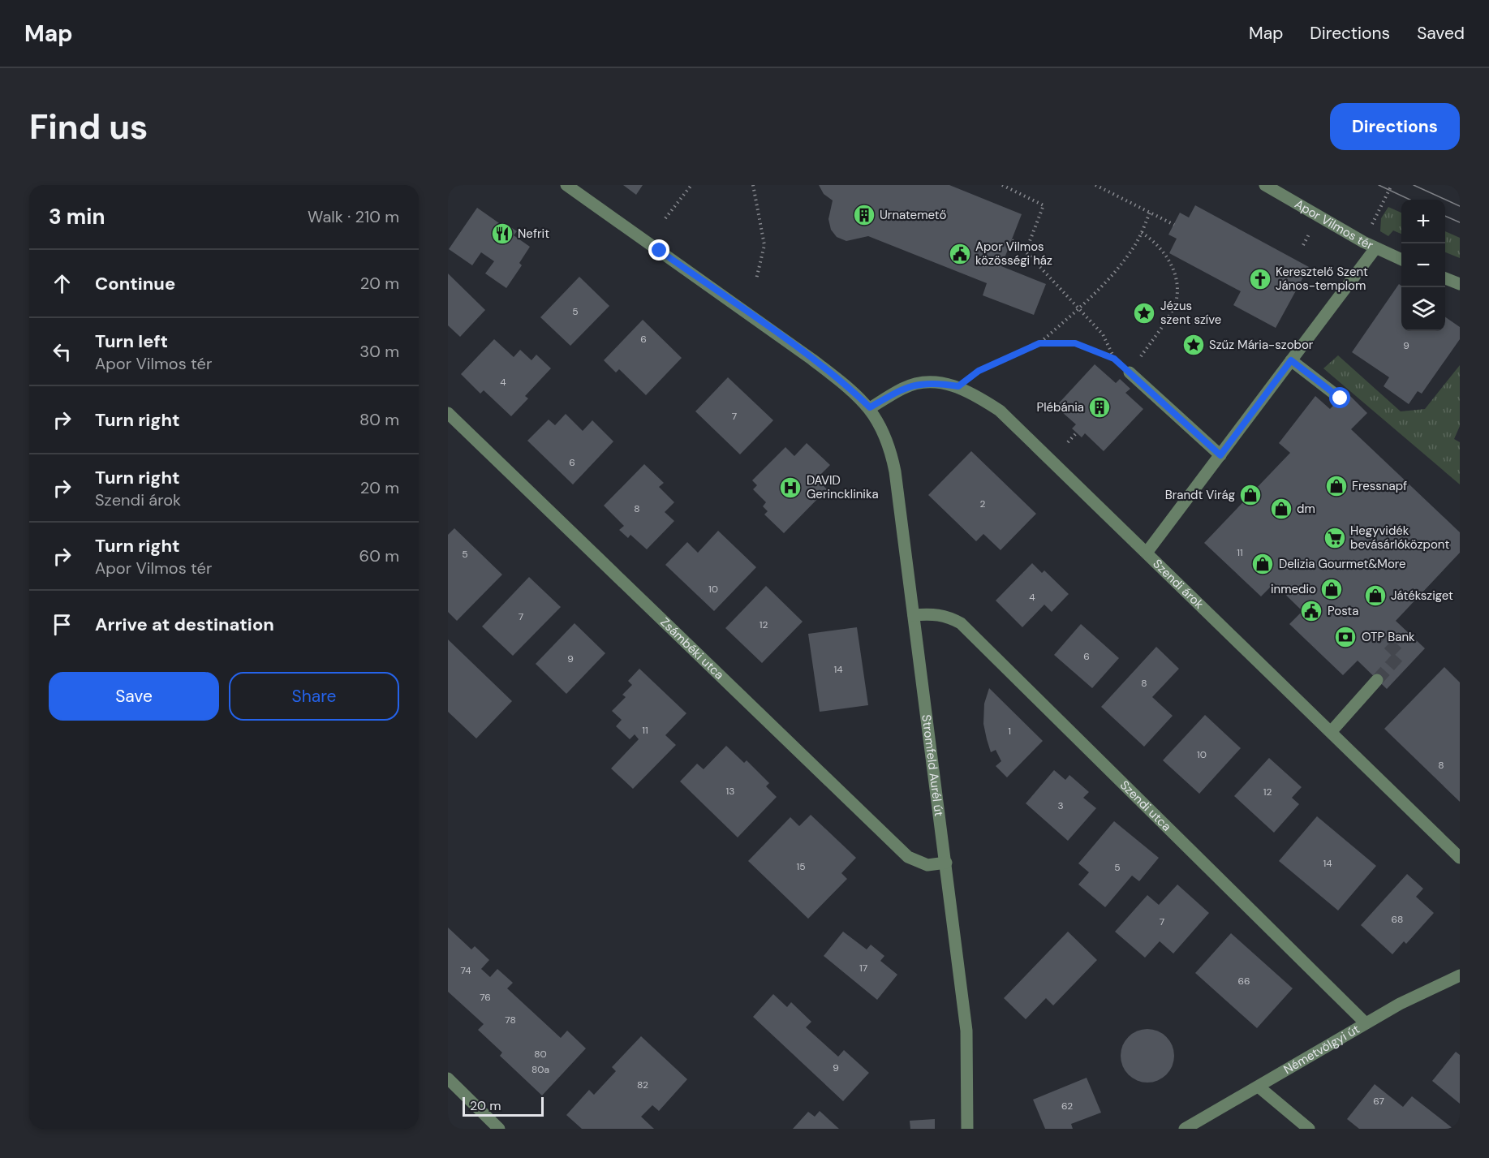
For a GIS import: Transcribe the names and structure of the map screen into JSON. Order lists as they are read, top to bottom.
{
  "streets": {
    "street": [
      "Apor Vilmos tér",
      "Szendi árok",
      "Zsámbéki utca",
      "Stromfeld Aurél út",
      "Szendi utca",
      "Németvölgyi út"
    ]
  },
  "crossings": [
    ["Apor Vilmos tér", "Szendi árok"],
    ["Szendi árok", "Stromfeld Aurél út"],
    ["Zsámbéki utca", "Stromfeld Aurél út"],
    ["Stromfeld Aurél út", "Szendi utca"],
    ["Szendi utca", "Németvölgyi út"]
  ],
  "places": {
    "building": ["Urnatemető", "Plébánia"],
    "restaurant": ["Nefrit"],
    "public building": ["Apor Vilmos közösségi ház", "Posta"],
    "church": ["Keresztelő Szent János-templom"],
    "place": ["Jézus szent szíve", "Szűz Mária-szobor"],
    "shop": [
      "Fressnapf",
      "Brandt Virág",
      "dm",
      "Delizia Gourmet&More",
      "inmedio",
      "Játéksziget"
    ],
    "hospital": ["DAVID Gerincklinika"],
    "supermarket": ["Hegyvidék bevásárlóközpont"],
    "bank": ["OTP Bank"]
  },
  "house_numbers": [
    "5",
    "6",
    "9",
    "4",
    "7",
    "6",
    "2",
    "8",
    "11",
    "5",
    "10",
    "4",
    "7",
    "12",
    "6",
    "9",
    "14",
    "8",
    "11",
    "1",
    "10",
    "8",
    "13",
    "12",
    "3",
    "14",
    "15",
    "5",
    "68",
    "7",
    "17",
    "74",
    "66",
    "76",
    "78",
    "80",
    "9",
    "80a",
    "82",
    "67",
    "62"
  ],
  "scale_bar": "20 m",
  "page": {
    "header": "Map",
    "nav": ["Map", "Directions", "Saved"],
    "buttons": [
      "Directions",
      ["Save", "Share"]
    ],
    "title": "Find us",
    "heading": ["3 min", "Walk · 210 m"],
    "map_buttons": ["+", "−"],
    "list": [
      ["Continue", "20 m"],
      ["Turn left", "Apor Vilmos tér", "30 m"],
      ["Turn right", "80 m"],
      ["Turn right", "Szendi árok", "20 m"],
      ["Turn right", "Apor Vilmos tér", "60 m"],
      "Arrive at destination"
    ],
    "scale": "20 m"
  }
}
